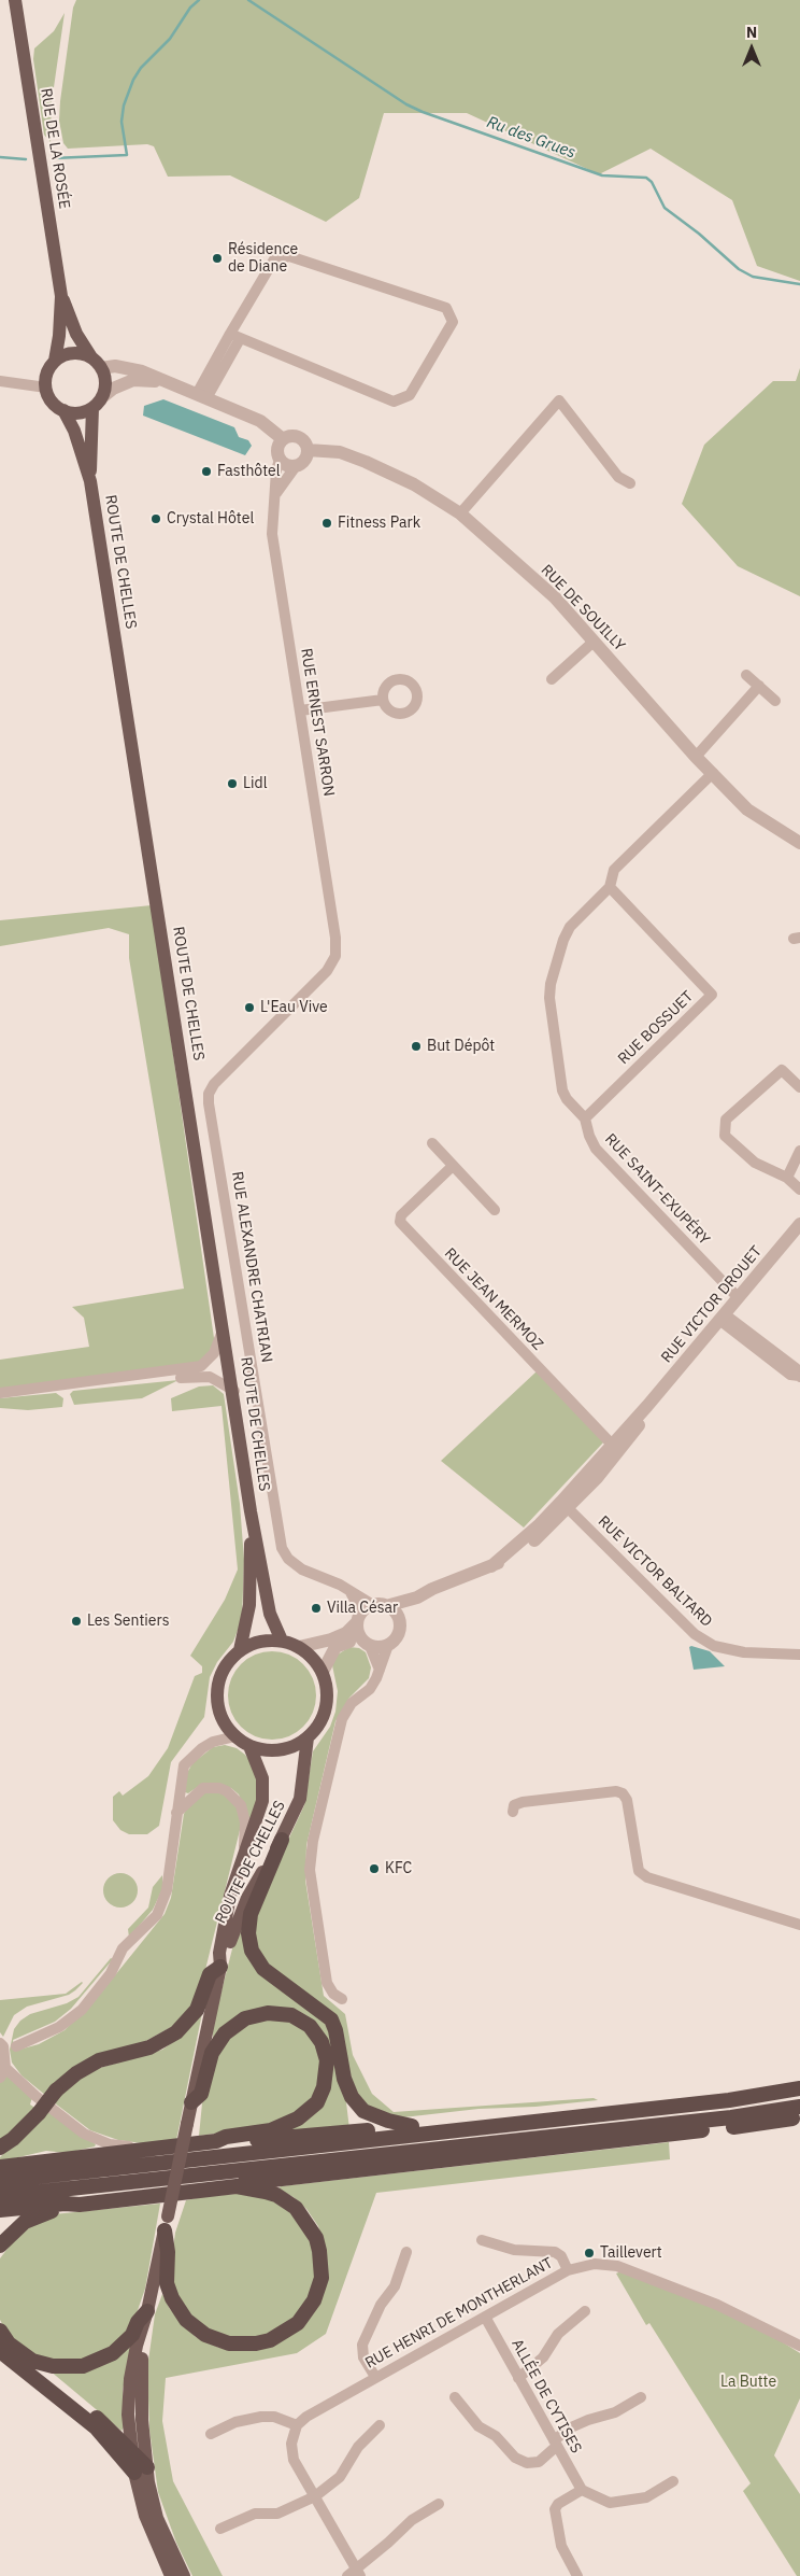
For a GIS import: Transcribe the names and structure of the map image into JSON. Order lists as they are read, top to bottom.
{
  "streets": {
    "main road": ["RUE DE LA ROSÉE", "ROUTE DE CHELLES"],
    "street": [
      "RUE DE SOUILLY",
      "RUE ERNEST SARRON",
      "RUE BOSSUET",
      "RUE SAINT-EXUPÉRY",
      "RUE ALEXANDRE CHATRIAN",
      "RUE JEAN MERMOZ",
      "RUE VICTOR DROUET",
      "RUE VICTOR BALTARD",
      "RUE HENRI DE MONTHERLANT",
      "ALLÉE DE CYTISES"
    ]
  },
  "crossings": [
    ["ROUTE DE CHELLES", "RUE VICTOR DROUET"],
    ["RUE DE SOUILLY", "RUE ERNEST SARRON"],
    ["RUE DE SOUILLY", "RUE SAINT-EXUPÉRY"],
    ["RUE ERNEST SARRON", "RUE ALEXANDRE CHATRIAN"],
    ["RUE BOSSUET", "RUE SAINT-EXUPÉRY"],
    ["RUE SAINT-EXUPÉRY", "RUE VICTOR DROUET"],
    ["RUE ALEXANDRE CHATRIAN", "RUE VICTOR DROUET"],
    ["RUE JEAN MERMOZ", "RUE VICTOR DROUET"],
    ["RUE VICTOR DROUET", "RUE VICTOR BALTARD"],
    ["RUE HENRI DE MONTHERLANT", "ALLÉE DE CYTISES"]
  ],
  "water": ["Ru des Grues"],
  "parks": ["La Butte"],
  "places": [
    "Résidence de Diane",
    "Fasthôtel",
    "Crystal Hôtel",
    "Fitness Park",
    "Lidl",
    "L'Eau Vive",
    "But Dépôt",
    "Villa César",
    "Les Sentiers",
    "KFC",
    "Taillevert"
  ],
  "north": "top"
}
